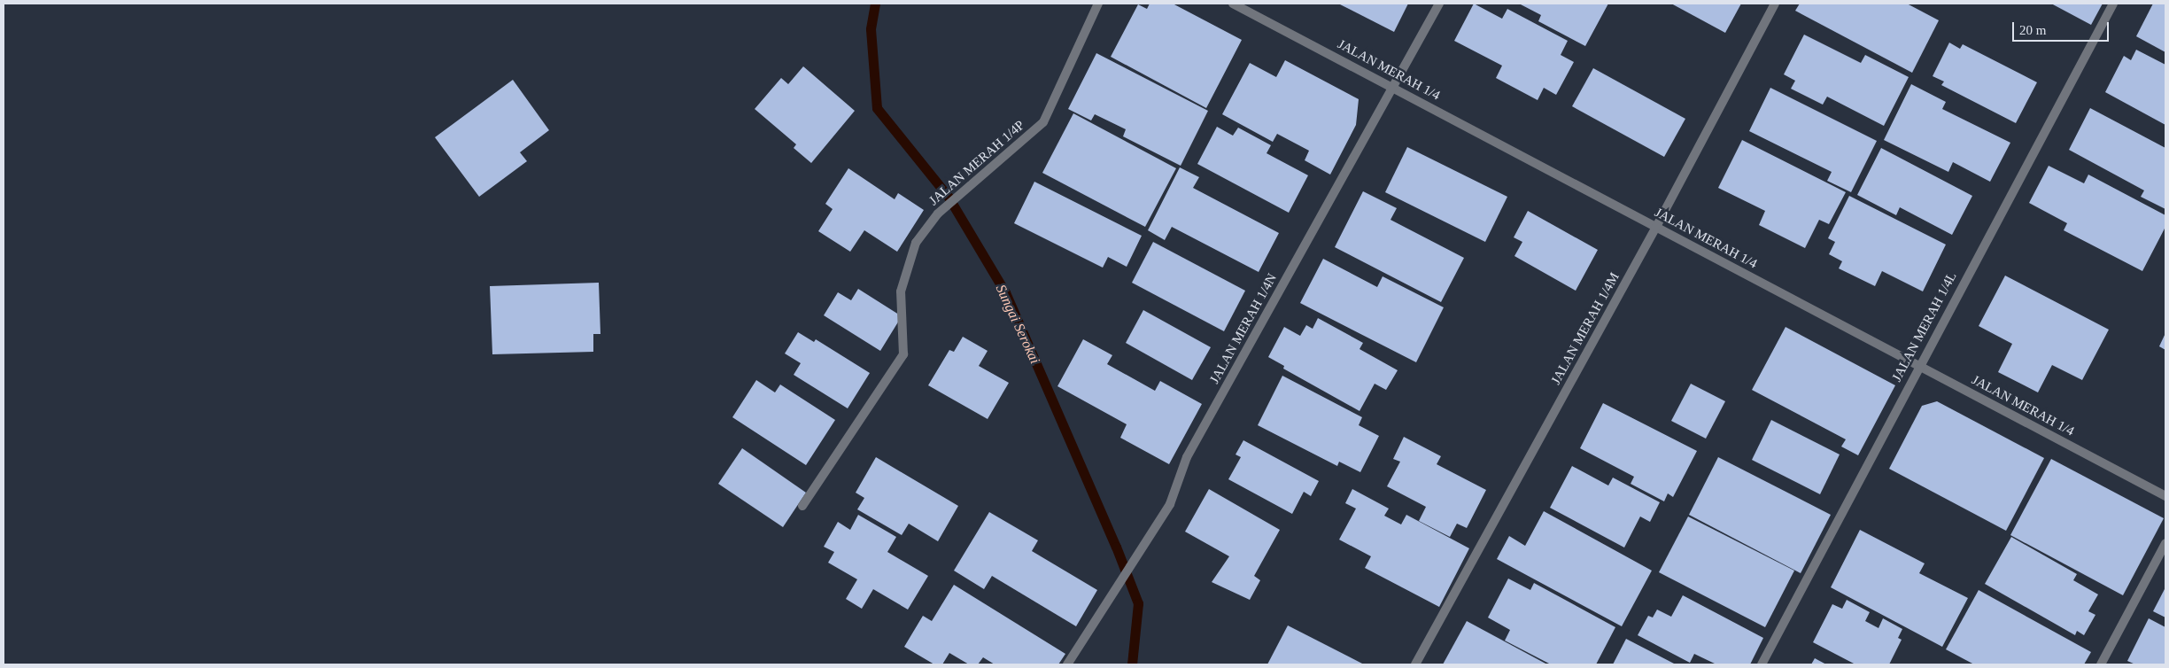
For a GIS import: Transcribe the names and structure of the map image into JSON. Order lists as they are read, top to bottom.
{
  "streets": {
    "street": [
      "JALAN MERAH 1/4",
      "JALAN MERAH 1/4P",
      "JALAN MERAH 1/4L",
      "JALAN MERAH 1/4N",
      "JALAN MERAH 1/4M"
    ]
  },
  "crossings": [
    ["JALAN MERAH 1/4", "JALAN MERAH 1/4L"],
    ["JALAN MERAH 1/4", "JALAN MERAH 1/4N"],
    ["JALAN MERAH 1/4", "JALAN MERAH 1/4M"]
  ],
  "water": ["Sungai Serokai"],
  "scale_bar": "20 m"
}
